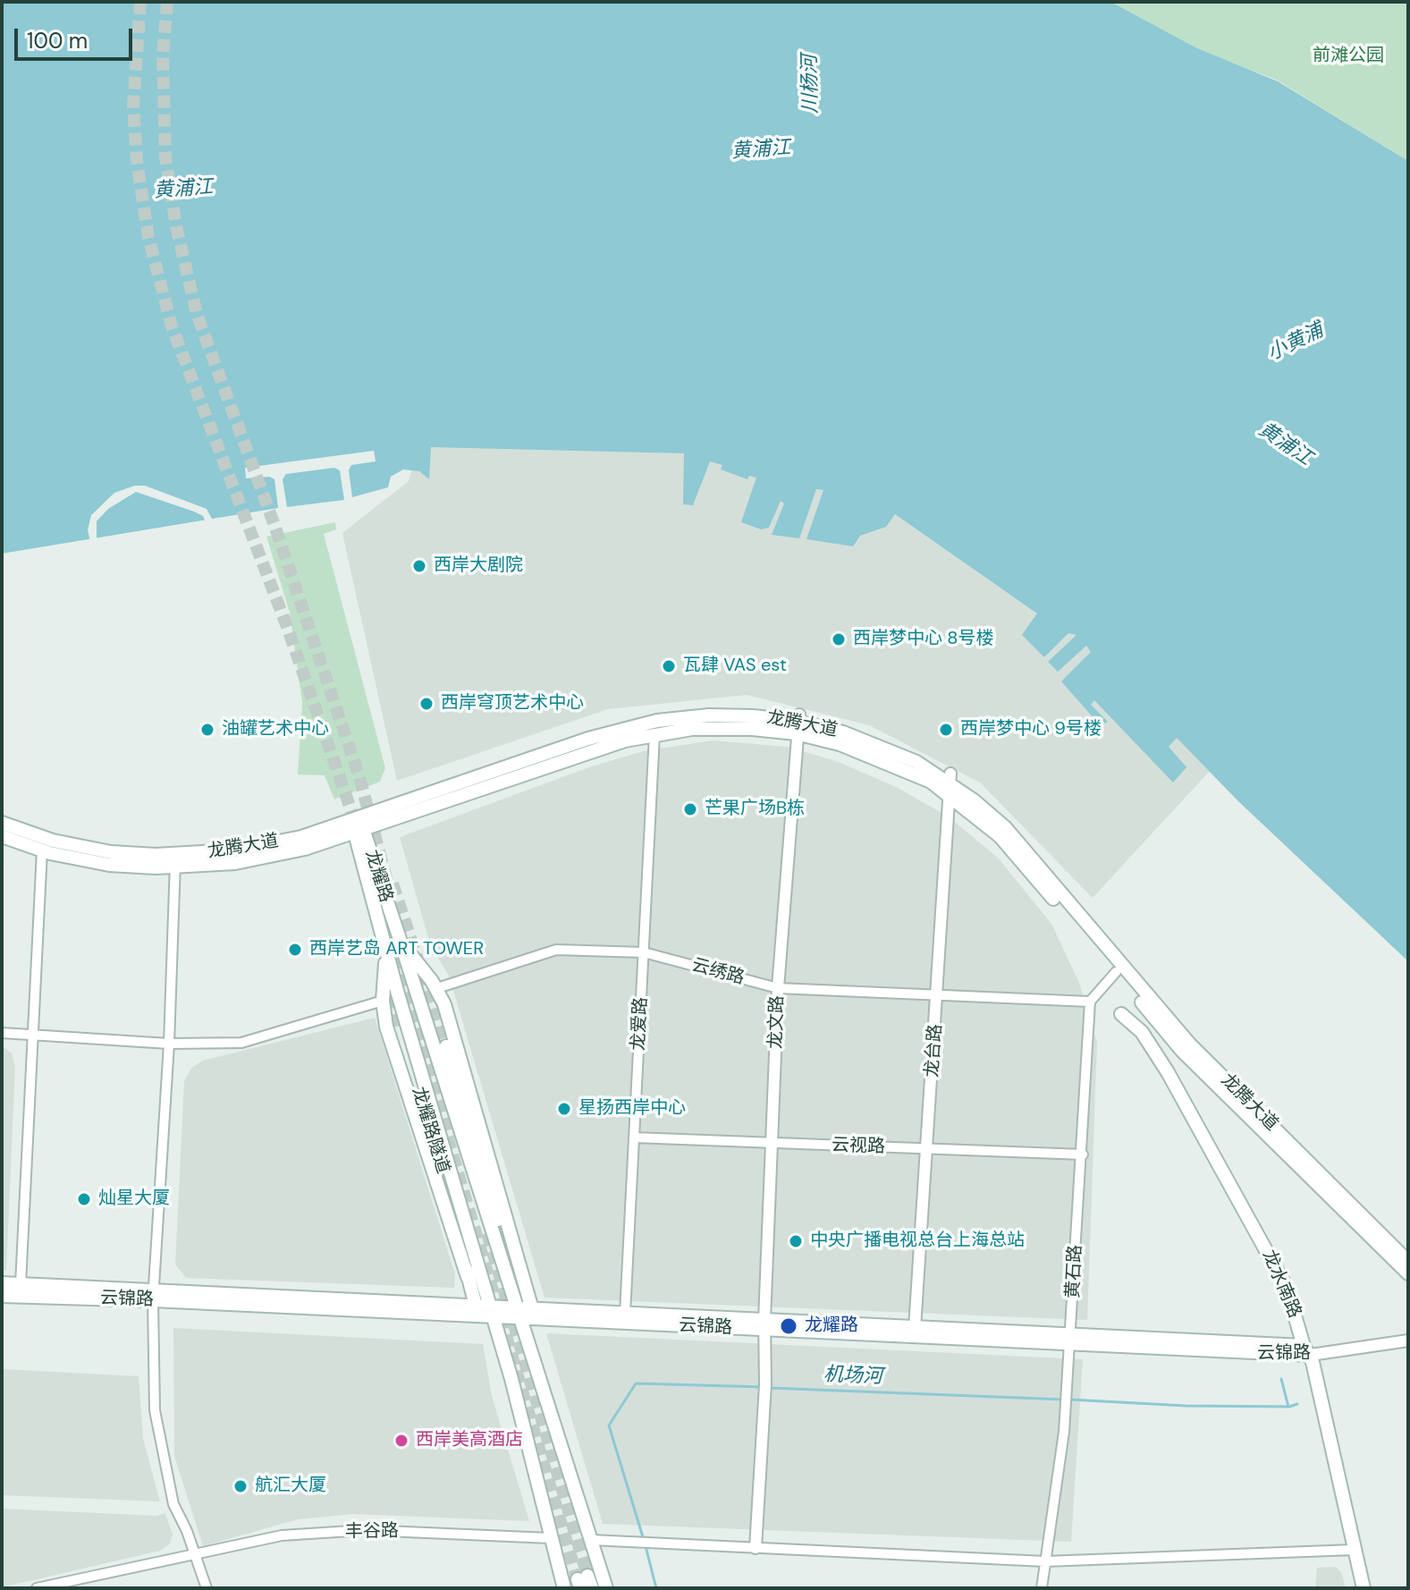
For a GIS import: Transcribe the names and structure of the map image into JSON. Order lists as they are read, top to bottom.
{
  "streets": {
    "main road": [
      "龙腾大道",
      "龙耀路",
      "龙耀路隧道",
      "龙水南路",
      "云锦路"
    ],
    "street": [
      "云绣路",
      "龙文路",
      "龙爱路",
      "龙台路",
      "云视路",
      "黄石路",
      "丰谷路"
    ]
  },
  "crossings": [
    ["龙腾大道", "龙耀路"],
    ["龙腾大道", "龙文路"],
    ["龙腾大道", "龙爱路"],
    ["龙腾大道", "龙台路"],
    ["龙耀路", "云绣路"],
    ["龙耀路", "龙耀路隧道"],
    ["龙耀路", "云锦路"],
    ["龙耀路", "丰谷路"],
    ["云绣路", "龙文路"],
    ["云绣路", "龙爱路"],
    ["云绣路", "龙台路"],
    ["云绣路", "黄石路"],
    ["龙文路", "云视路"],
    ["龙文路", "云锦路"],
    ["龙爱路", "云视路"],
    ["龙爱路", "云锦路"],
    ["龙台路", "云视路"],
    ["龙台路", "云锦路"],
    ["云视路", "黄石路"],
    ["黄石路", "云锦路"],
    ["龙水南路", "云锦路"]
  ],
  "water": [
    "川杨河",
    "黄浦江",
    "小黄浦",
    "机场河"
  ],
  "parks": ["前滩公园"],
  "places": [
    "西岸大剧院",
    "西岸梦中心 8号楼",
    "瓦肆 VAS est",
    "西岸穹顶艺术中心",
    "油罐艺术中心",
    "西岸梦中心 9号楼",
    "芒果广场B栋",
    "西岸艺岛 ART TOWER",
    "星扬西岸中心",
    "灿星大厦",
    "中央广播电视总台上海总站",
    "龙耀路",
    "西岸美高酒店",
    "航汇大厦"
  ],
  "scale_bar": "100 m"
}
